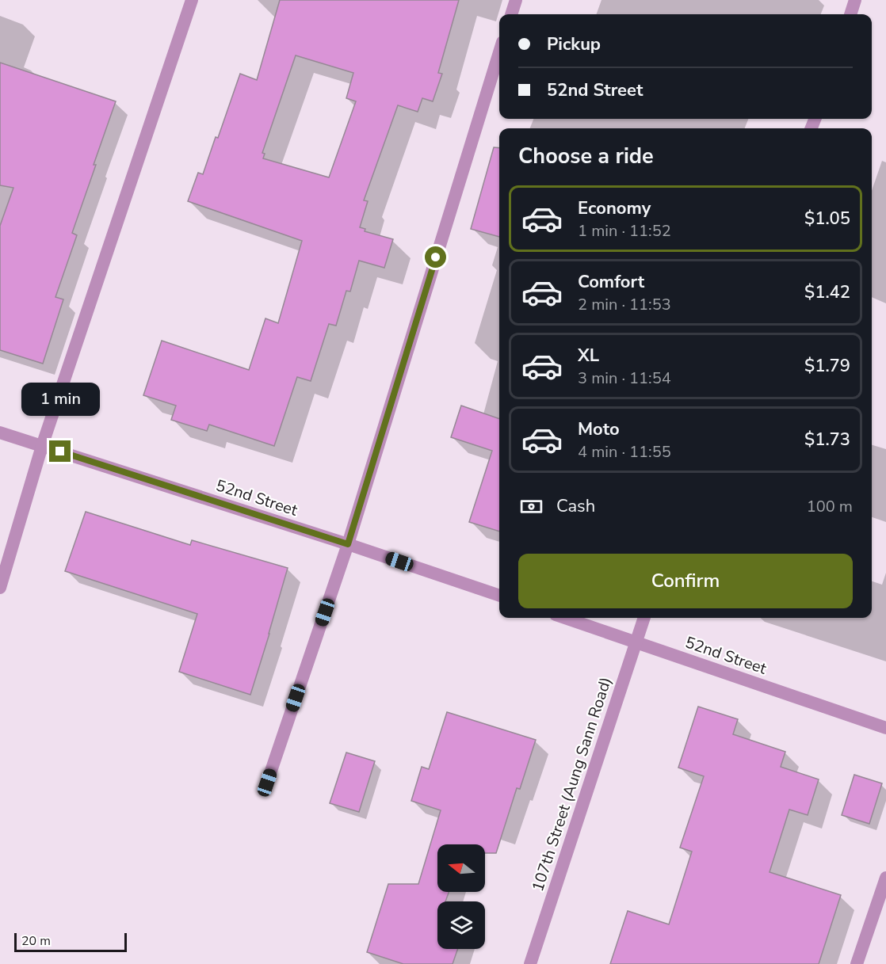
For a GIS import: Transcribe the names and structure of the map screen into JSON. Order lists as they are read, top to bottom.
{
  "streets": {
    "street": ["52nd Street", "107th Street (Aung Sann Road)"]
  },
  "crossings": [
    ["52nd Street", "107th Street (Aung Sann Road)"]
  ],
  "scale_bar": "20 m",
  "north": "left",
  "page": {
    "banner": ["Pickup", "52nd Street"],
    "heading": "Choose a ride",
    "list": [
      {
        "name": "Economy",
        "note": "1 min · 11:52",
        "value": "$1.05"
      },
      {
        "name": "Comfort",
        "note": "2 min · 11:53",
        "value": "$1.42"
      },
      {
        "name": "XL",
        "note": "3 min · 11:54",
        "value": "$1.79"
      },
      {
        "name": "Moto",
        "note": "4 min · 11:55",
        "value": "$1.73"
      }
    ],
    "bubble": "1 min",
    "pay": ["Cash", "100 m"],
    "buttons": "Confirm",
    "scale": "20 m"
  }
}
